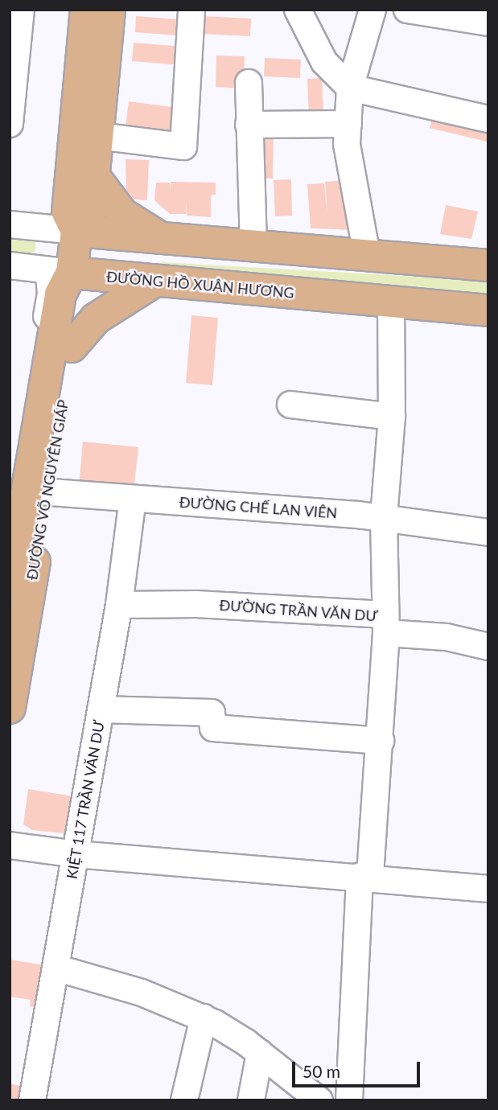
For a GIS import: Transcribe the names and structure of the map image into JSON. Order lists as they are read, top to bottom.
{
  "streets": {
    "main road": ["ĐƯỜNG HỒ XUÂN HƯƠNG", "ĐƯỜNG VÕ NGUYÊN GIÁP"],
    "street": ["ĐƯỜNG CHẾ LAN VIÊN", "ĐƯỜNG TRẦN VĂN DƯ", "KIỆT 117 TRẦN VĂN DƯ"]
  },
  "crossings": [
    ["ĐƯỜNG HỒ XUÂN HƯƠNG", "ĐƯỜNG VÕ NGUYÊN GIÁP"],
    ["ĐƯỜNG VÕ NGUYÊN GIÁP", "ĐƯỜNG CHẾ LAN VIÊN"],
    ["ĐƯỜNG CHẾ LAN VIÊN", "KIỆT 117 TRẦN VĂN DƯ"],
    ["ĐƯỜNG TRẦN VĂN DƯ", "KIỆT 117 TRẦN VĂN DƯ"]
  ],
  "scale_bar": "50 m"
}
